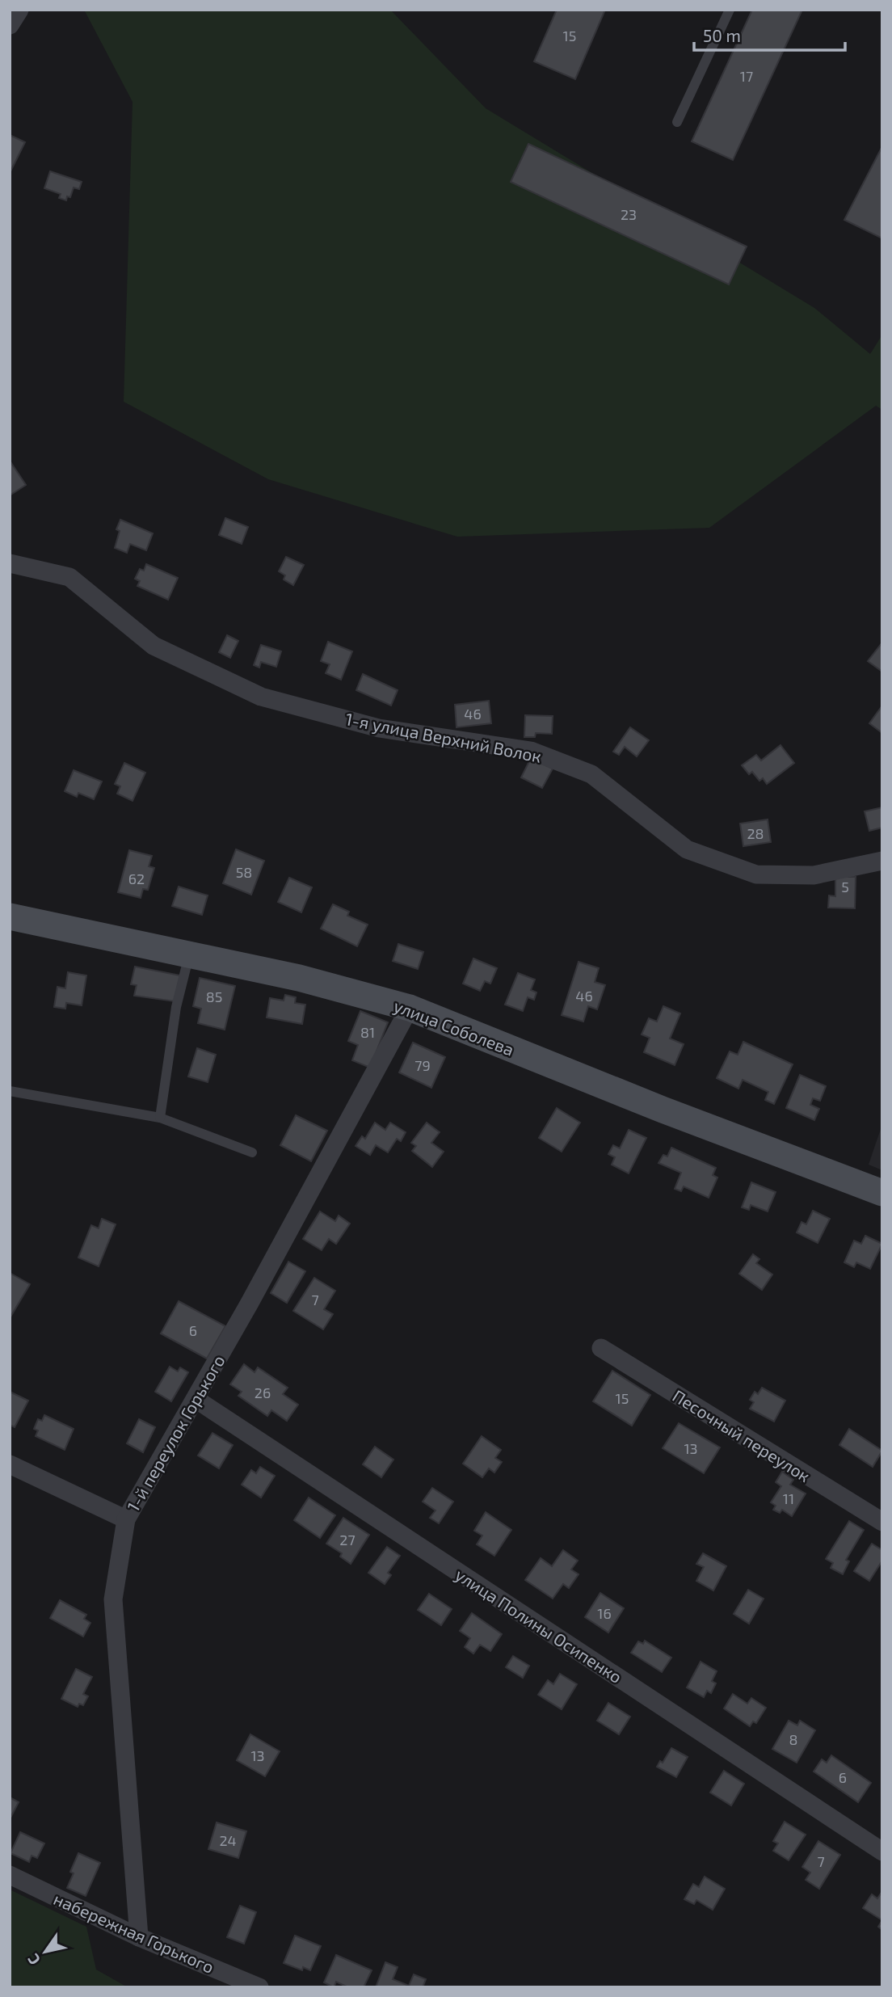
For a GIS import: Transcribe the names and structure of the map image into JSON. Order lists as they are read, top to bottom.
{
  "streets": {
    "street": [
      "1-я улица Верхний Волок",
      "улица Соболева",
      "1-й переулок Горького",
      "Песочный переулок",
      "улица Полины Осипенко",
      "набережная Горького"
    ]
  },
  "crossings": [
    ["улица Соболева", "1-й переулок Горького"],
    ["1-й переулок Горького", "улица Полины Осипенко"],
    ["1-й переулок Горького", "набережная Горького"]
  ],
  "house_numbers": [
    "15",
    "17",
    "23",
    "46",
    "28",
    "58",
    "62",
    "5",
    "46",
    "85",
    "81",
    "79",
    "7",
    "6",
    "26",
    "15",
    "13",
    "11",
    "27",
    "16",
    "8",
    "13",
    "6",
    "24",
    "7"
  ],
  "scale_bar": "50 m",
  "north": "bottom left"
}
